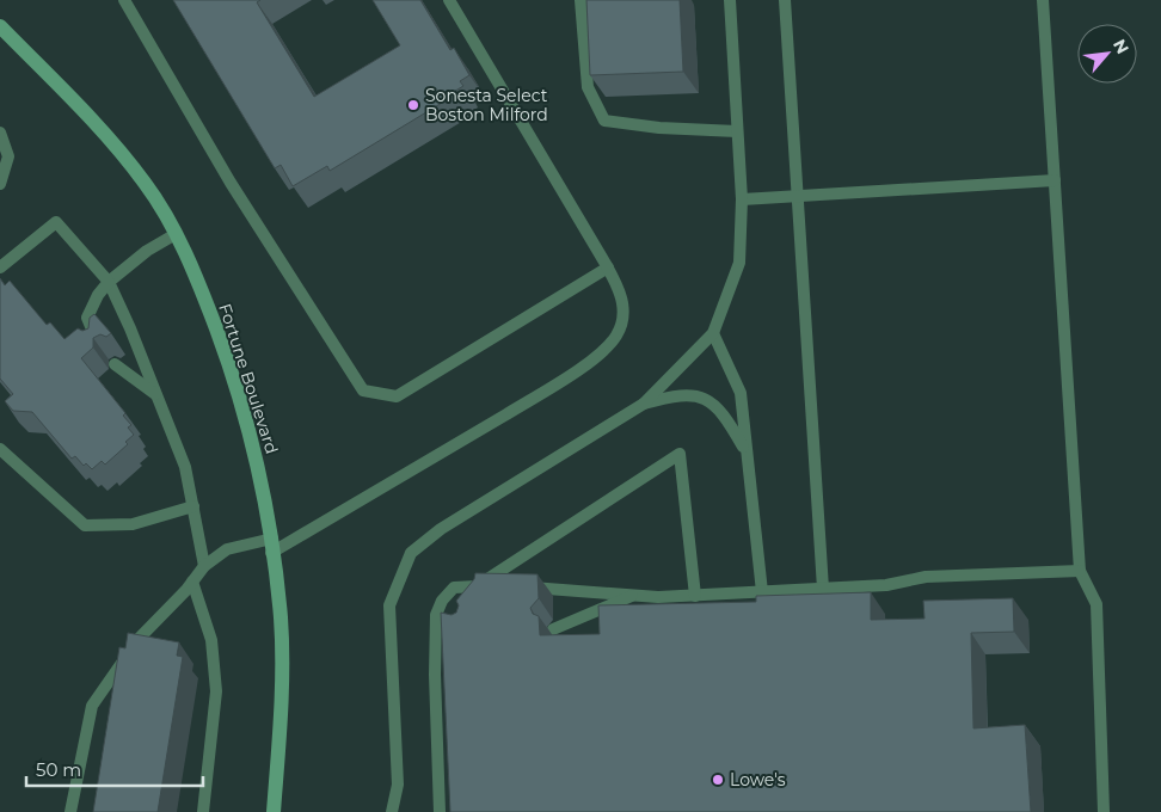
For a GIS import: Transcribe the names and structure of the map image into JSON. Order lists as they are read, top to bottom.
{
  "streets": {
    "main road": ["Fortune Boulevard"]
  },
  "places": ["Sonesta Select Boston Milford", "Lowe's"],
  "scale_bar": "50 m",
  "north": "top right"
}
